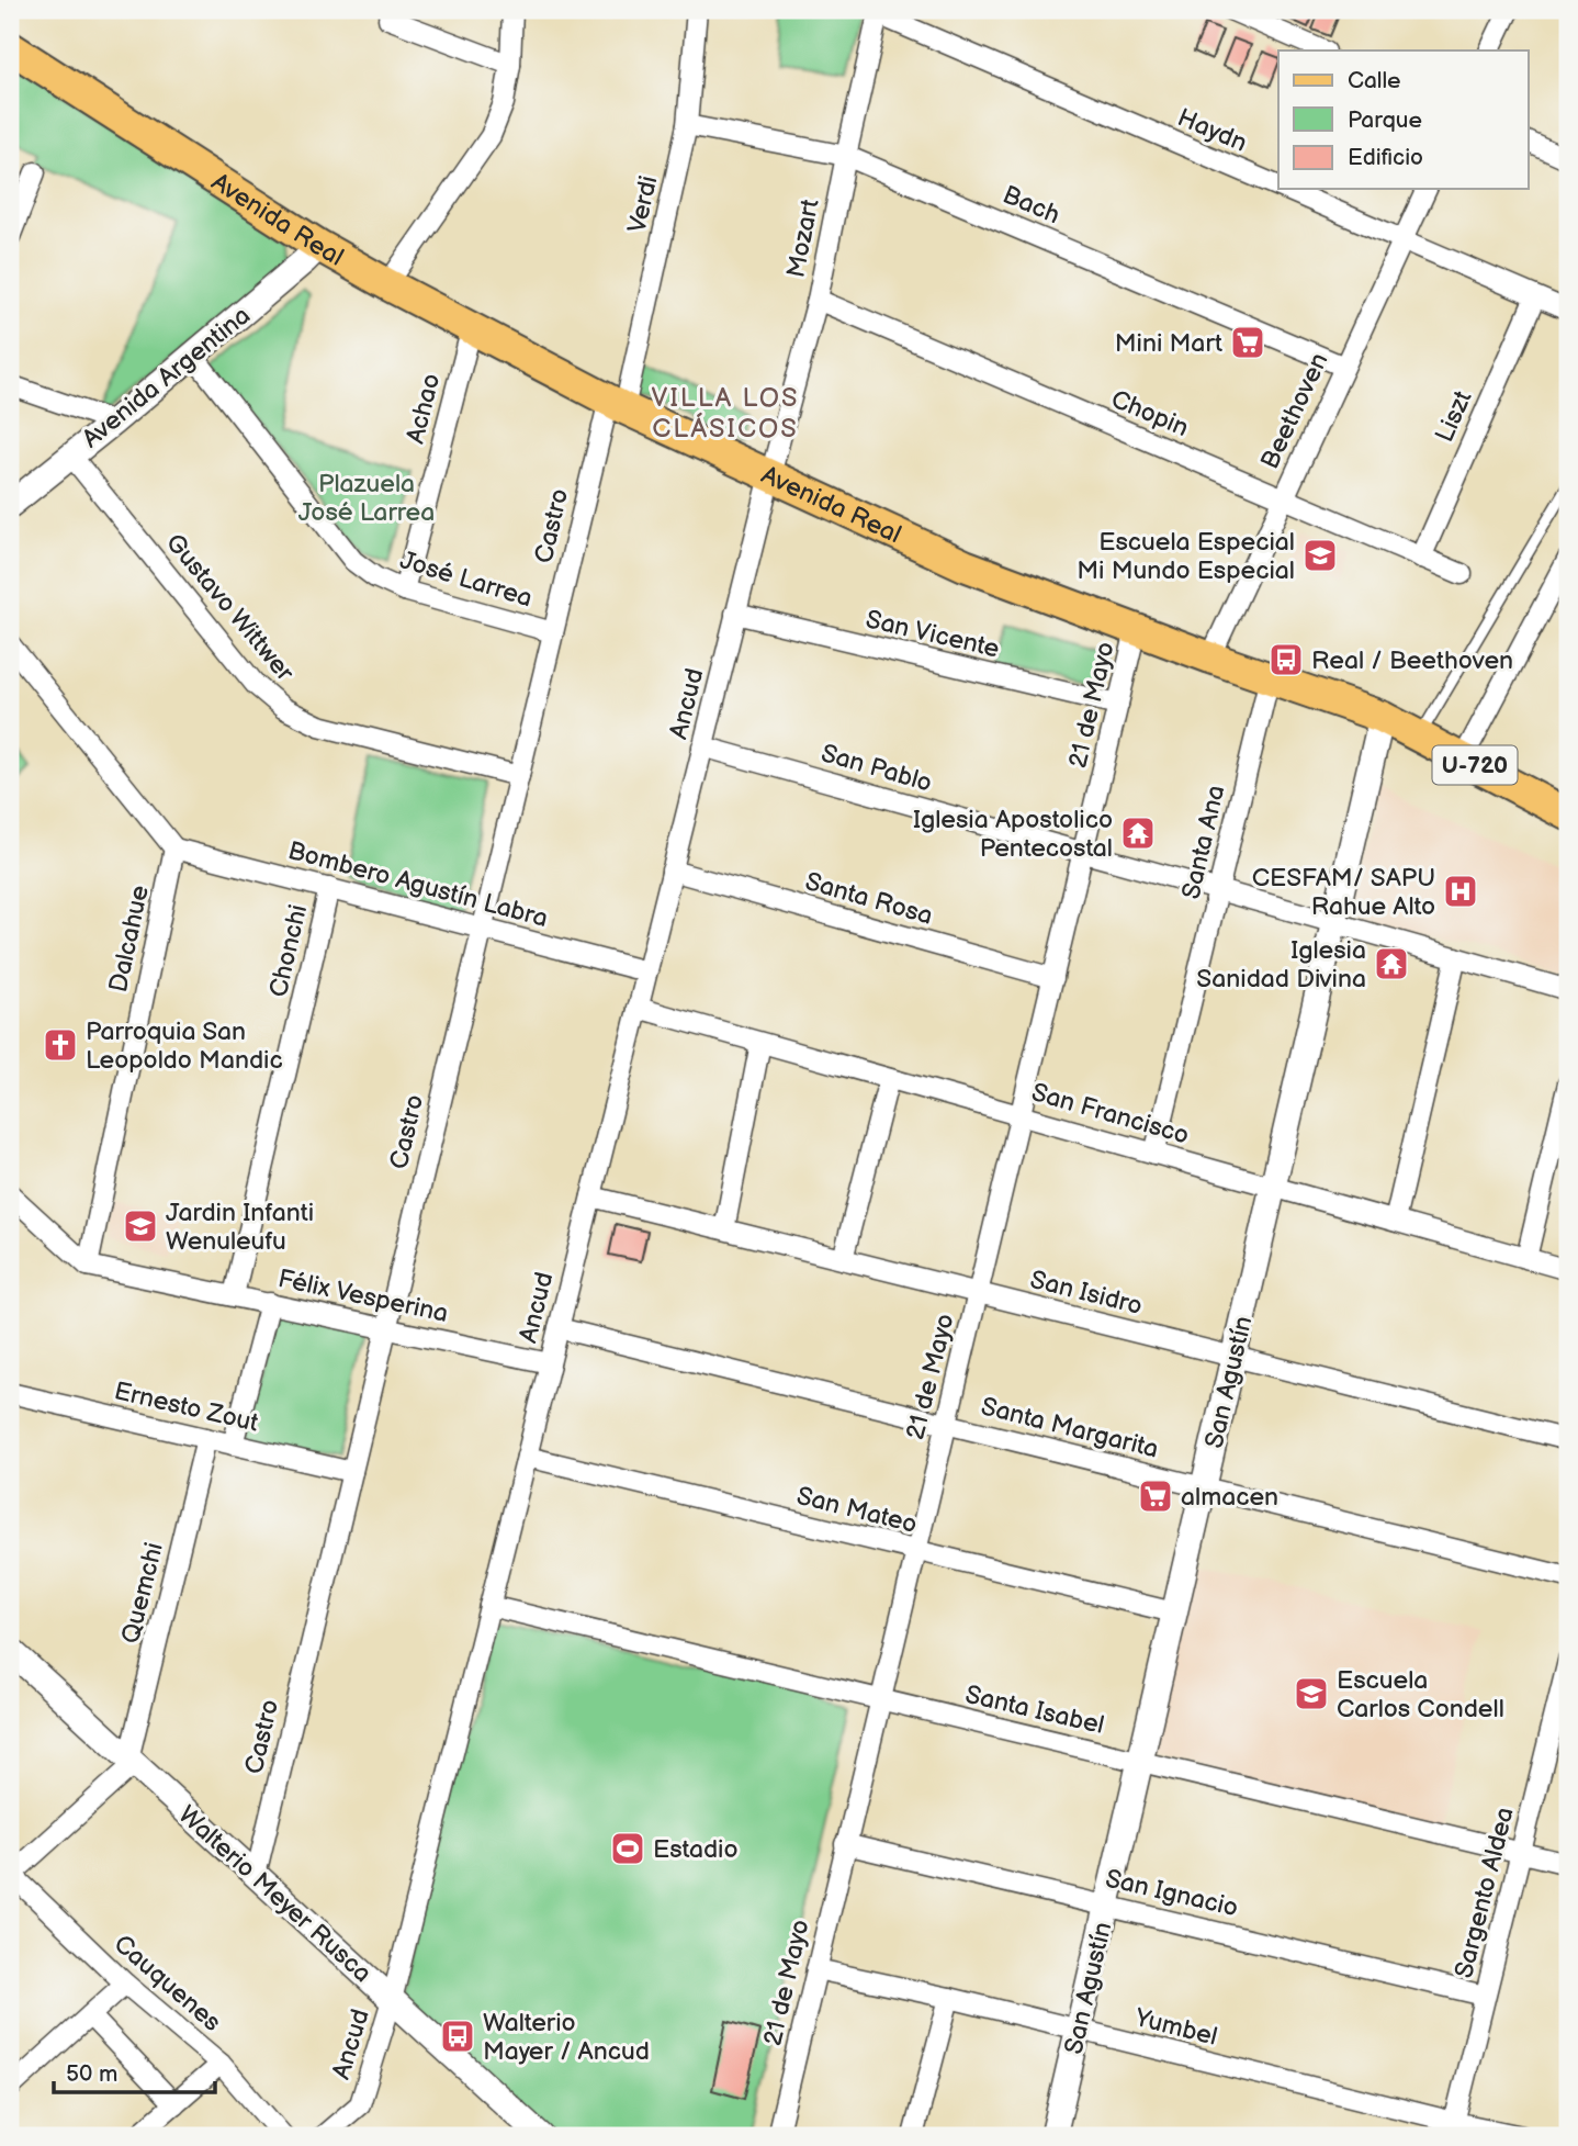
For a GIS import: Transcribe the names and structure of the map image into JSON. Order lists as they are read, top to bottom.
{
  "streets": {
    "main road": ["Avenida Real", "U-720"],
    "street": [
      "Haydn",
      "Verdi",
      "Bach",
      "Mozart",
      "Avenida Argentina",
      "Achao",
      "Beethoven",
      "Chopin",
      "Liszt",
      "Castro",
      "José Larrea",
      "Gustavo Wittwer",
      "San Vicente",
      "Ancud",
      "21 de Mayo",
      "San Pablo",
      "Santa Ana",
      "Bombero Agustín Labra",
      "Santa Rosa",
      "Dalcahue",
      "Chonchi",
      "San Francisco",
      "San Isidro",
      "Félix Vesperina",
      "San Agustín",
      "Ernesto Zout",
      "Santa Margarita",
      "San Mateo",
      "Quemchi",
      "Santa Isabel",
      "San Ignacio",
      "Sargento Aldea",
      "Walterio Meyer Rusca",
      "Cauquenes",
      "Yumbel"
    ]
  },
  "crossings": [
    ["Haydn", "Mozart"],
    ["Haydn", "Beethoven"],
    ["Haydn", "Liszt"],
    ["Verdi", "Bach"],
    ["Verdi", "Avenida Real"],
    ["Verdi", "Castro"],
    ["Bach", "Mozart"],
    ["Bach", "Beethoven"],
    ["Avenida Real", "Mozart"],
    ["Avenida Real", "Avenida Argentina"],
    ["Avenida Real", "Achao"],
    ["Avenida Real", "Beethoven"],
    ["Avenida Real", "Castro"],
    ["Avenida Real", "Ancud"],
    ["Avenida Real", "21 de Mayo"],
    ["Avenida Real", "Santa Ana"],
    ["Avenida Real", "San Agustín"],
    ["Mozart", "Chopin"],
    ["Mozart", "Ancud"],
    ["Avenida Argentina", "José Larrea"],
    ["Avenida Argentina", "Gustavo Wittwer"],
    ["Achao", "José Larrea"],
    ["Beethoven", "Chopin"],
    ["Chopin", "Liszt"],
    ["Castro", "José Larrea"],
    ["Castro", "Gustavo Wittwer"],
    ["Castro", "Bombero Agustín Labra"],
    ["Castro", "Félix Vesperina"],
    ["Castro", "Ernesto Zout"],
    ["Castro", "Walterio Meyer Rusca"],
    ["San Vicente", "Ancud"],
    ["San Vicente", "21 de Mayo"],
    ["Ancud", "San Pablo"],
    ["Ancud", "Bombero Agustín Labra"],
    ["Ancud", "Santa Rosa"],
    ["Ancud", "San Francisco"],
    ["Ancud", "San Isidro"],
    ["Ancud", "Félix Vesperina"],
    ["Ancud", "Santa Margarita"],
    ["Ancud", "San Mateo"],
    ["Ancud", "Santa Isabel"],
    ["Ancud", "Walterio Meyer Rusca"],
    ["21 de Mayo", "San Pablo"],
    ["21 de Mayo", "Santa Rosa"],
    ["21 de Mayo", "San Francisco"],
    ["21 de Mayo", "San Isidro"],
    ["21 de Mayo", "Santa Margarita"],
    ["21 de Mayo", "San Mateo"],
    ["21 de Mayo", "Santa Isabel"],
    ["21 de Mayo", "San Ignacio"],
    ["21 de Mayo", "Yumbel"],
    ["San Pablo", "Santa Ana"],
    ["San Pablo", "San Agustín"],
    ["Santa Ana", "San Francisco"],
    ["Bombero Agustín Labra", "Dalcahue"],
    ["Bombero Agustín Labra", "Chonchi"],
    ["Dalcahue", "Félix Vesperina"],
    ["Chonchi", "Félix Vesperina"],
    ["San Francisco", "San Agustín"],
    ["San Isidro", "San Agustín"],
    ["San Agustín", "Santa Margarita"],
    ["San Agustín", "San Mateo"],
    ["San Agustín", "Santa Isabel"],
    ["San Agustín", "San Ignacio"],
    ["San Agustín", "Yumbel"],
    ["Ernesto Zout", "Quemchi"],
    ["Quemchi", "Walterio Meyer Rusca"],
    ["Santa Isabel", "Sargento Aldea"],
    ["San Ignacio", "Sargento Aldea"],
    ["Sargento Aldea", "Yumbel"]
  ],
  "districts": ["VILLA LOS CLÁSICOS"],
  "parks": ["Plazuela José Larrea"],
  "places": {
    "supermarket": ["Mini Mart", "almacen"],
    "school or university": ["Escuela Especial Mi Mundo Especial", "Jardin Infanti Wenuleufu", "Escuela Carlos Condell"],
    "bus stop": ["Real / Beethoven", "Walterio Mayer / Ancud"],
    "temple": ["Iglesia Apostolico Pentecostal", "Iglesia Sanidad Divina"],
    "hospital": ["CESFAM/ SAPU Rahue Alto"],
    "church": ["Parroquia San Leopoldo Mandic"],
    "sports": ["Estadio"]
  },
  "legend": ["Calle", "Parque", "Edificio"],
  "scale_bar": "50 m"
}
